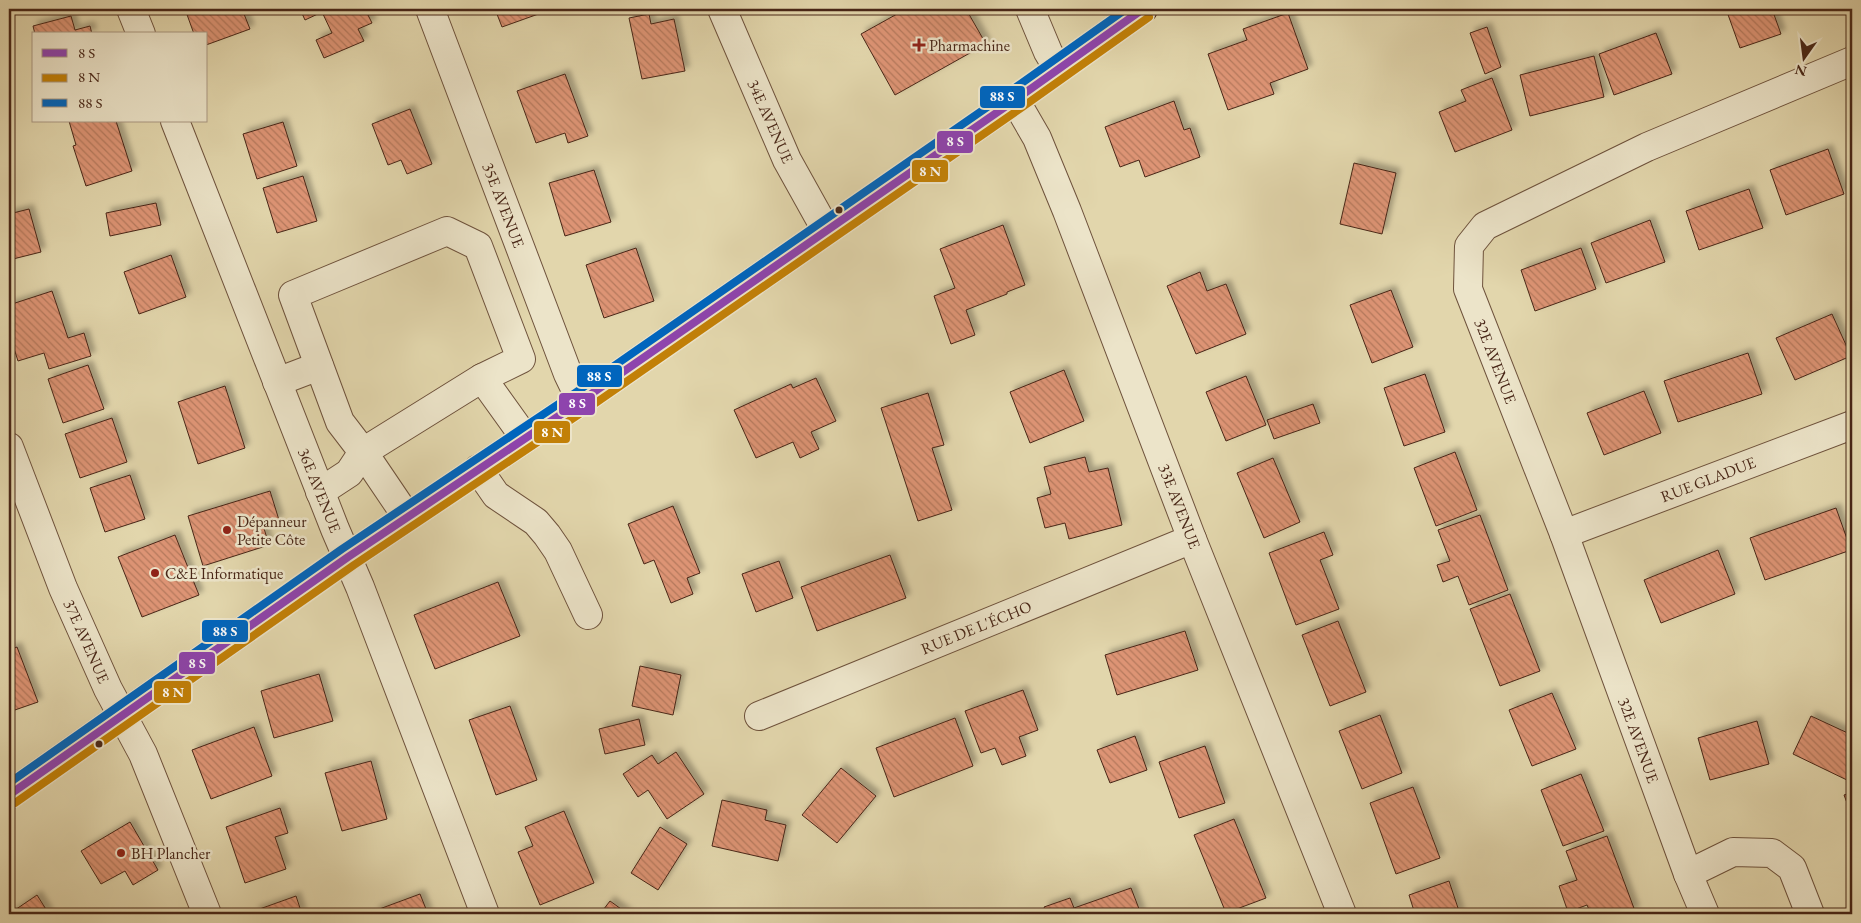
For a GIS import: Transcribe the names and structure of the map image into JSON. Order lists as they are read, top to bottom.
{
  "streets": {
    "street": [
      "34E AVENUE",
      "35E AVENUE",
      "32E AVENUE",
      "RUE GLADUE",
      "36E AVENUE",
      "33E AVENUE",
      "RUE DE L'ÉCHO",
      "37E AVENUE"
    ]
  },
  "crossings": [
    ["32E AVENUE", "RUE GLADUE"],
    ["33E AVENUE", "RUE DE L'ÉCHO"]
  ],
  "places": {
    "health": ["Pharmachine"],
    "other": ["Dépanneur Petite Côte", "C&E Informatique", "BH Plancher"]
  },
  "legend": ["8 S", "8 N", "88 S"],
  "north": "bottom"
}
